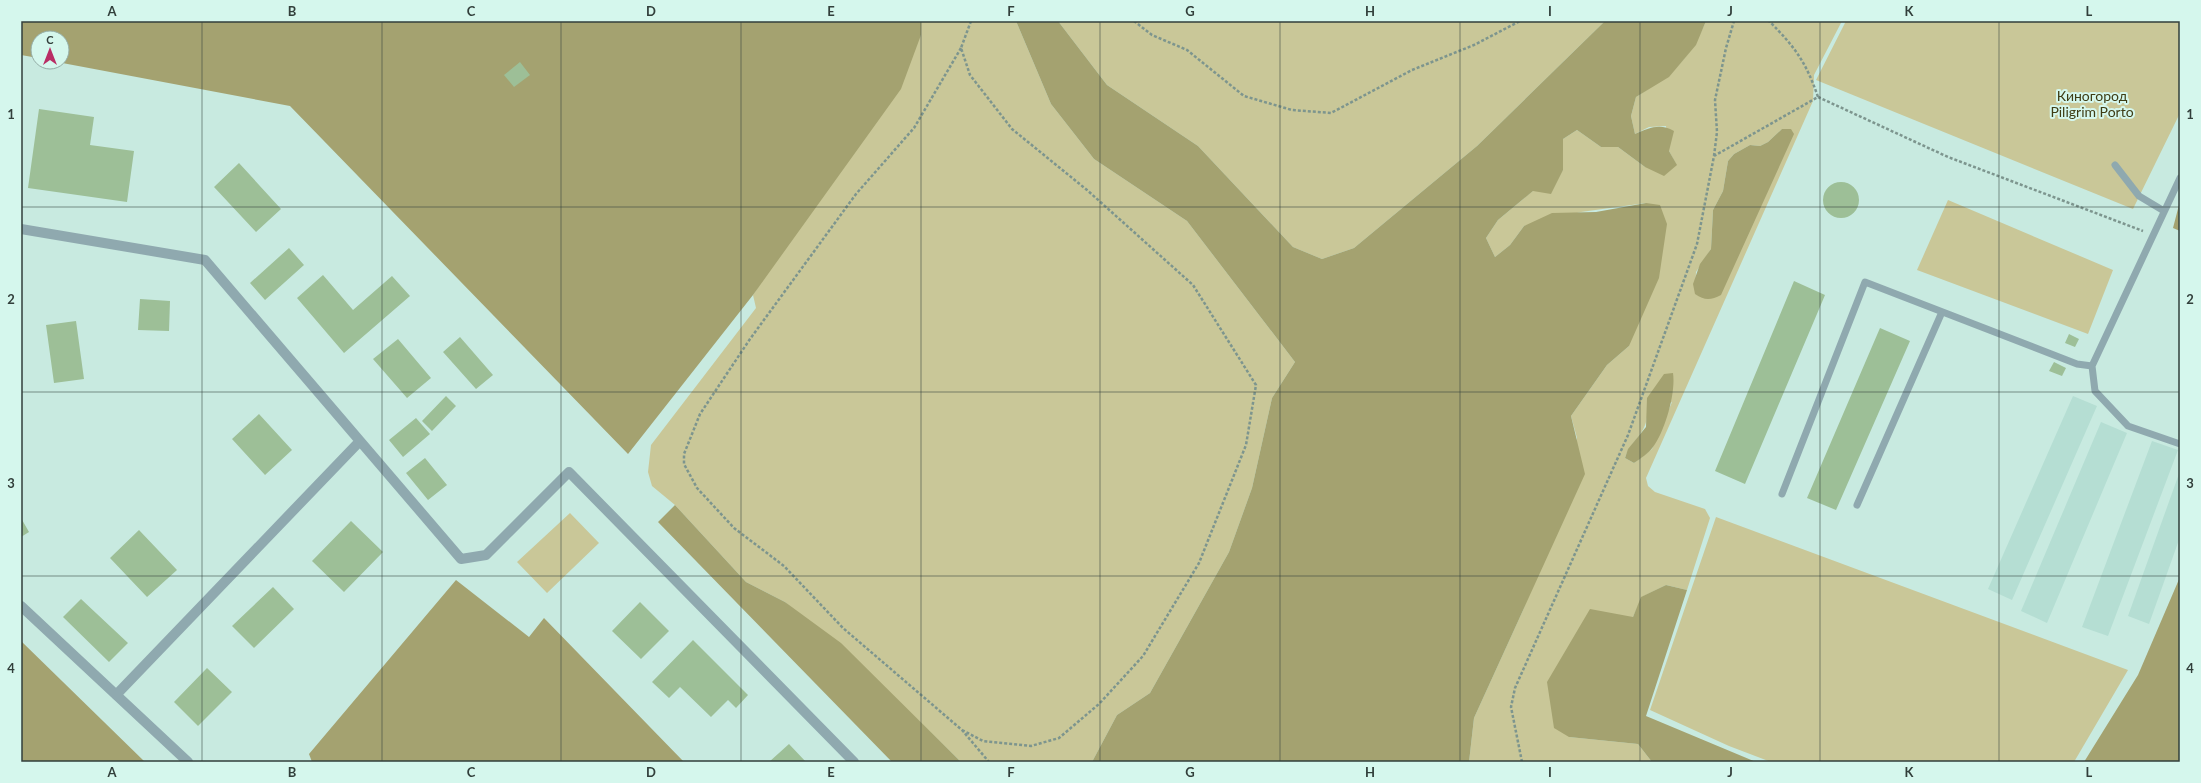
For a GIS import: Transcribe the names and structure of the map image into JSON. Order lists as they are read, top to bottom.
{
  "parks": ["Киногород Piligrim Porto"],
  "north": "top",
  "grid": {
    "columns": [
      "A",
      "B",
      "C",
      "D",
      "E",
      "F",
      "G",
      "H",
      "I",
      "J",
      "K",
      "L"
    ],
    "rows": [
      "1",
      "2",
      "3",
      "4"
    ]
  }
}
